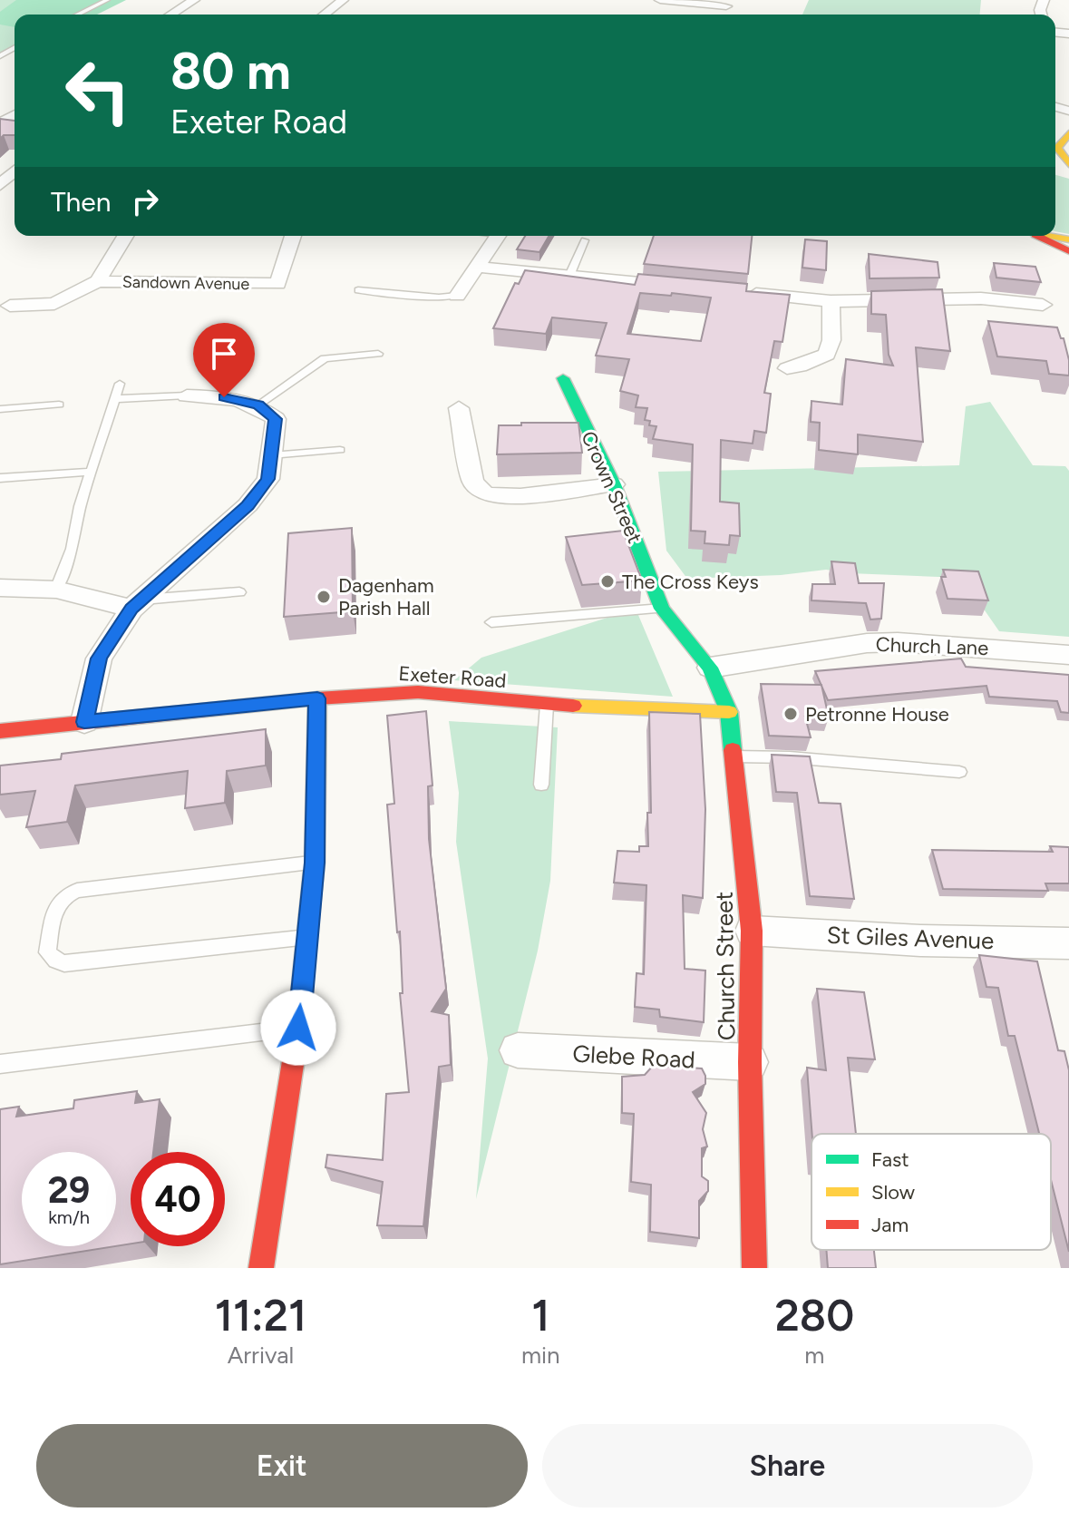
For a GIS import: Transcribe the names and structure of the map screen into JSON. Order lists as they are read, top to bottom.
{
  "streets": {
    "street": [
      "Sandown Avenue",
      "Crown Street",
      "Church Lane",
      "Exeter Road",
      "St Giles Avenue",
      "Church Street",
      "Glebe Road"
    ]
  },
  "crossings": [
    ["Crown Street", "Church Lane"],
    ["Crown Street", "Church Street"],
    ["Church Lane", "Church Street"],
    ["Exeter Road", "Church Street"],
    ["St Giles Avenue", "Church Street"],
    ["Church Street", "Glebe Road"]
  ],
  "places": ["The Cross Keys", "Dagenham Parish Hall", "Petronne House"],
  "legend": ["Fast", "Slow", "Jam"],
  "page": {
    "turn": ["80 m", "Exeter Road"],
    "then": "Then",
    "speed": "29 km/h",
    "limit": "40",
    "eta": [
      "11:21",
      "Arrival",
      "1",
      "min",
      "280",
      "m"
    ],
    "buttons": ["Exit", "Share"]
  }
}
